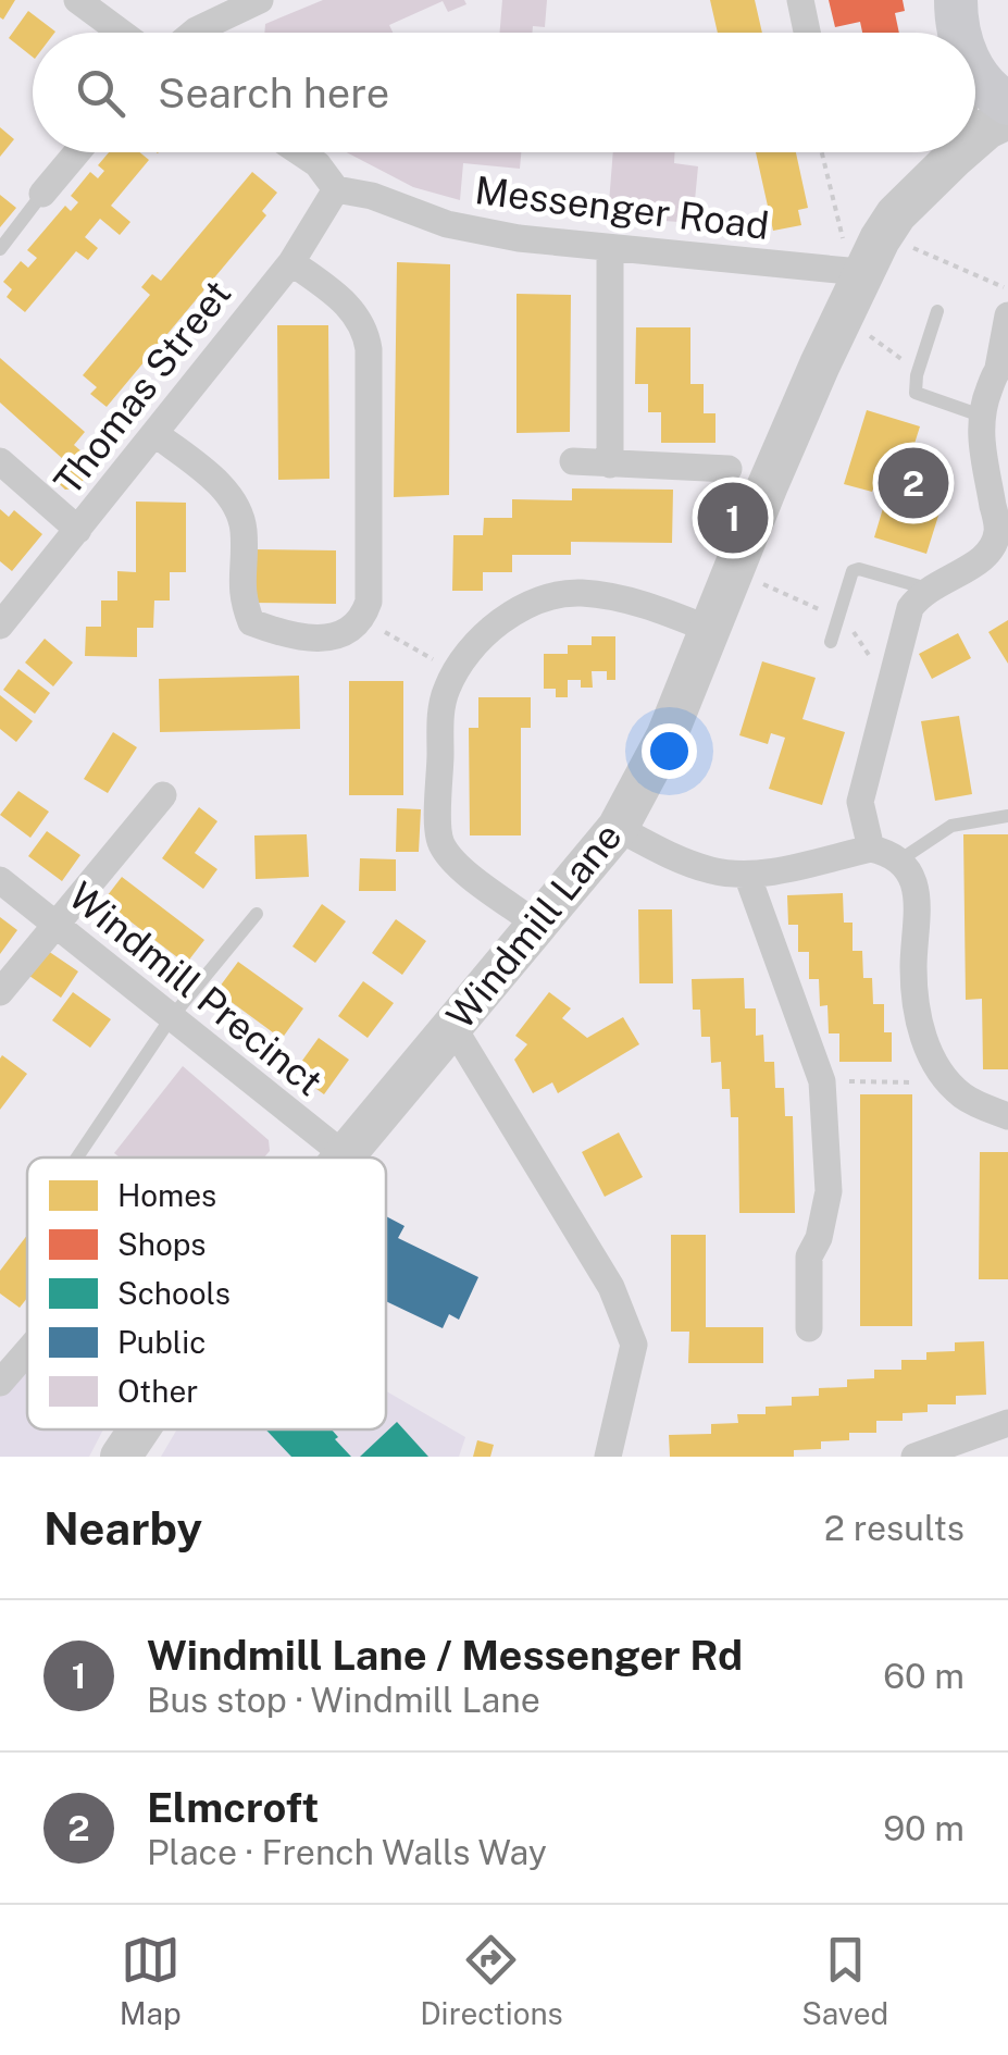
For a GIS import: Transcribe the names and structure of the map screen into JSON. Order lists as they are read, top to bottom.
{
  "streets": {
    "main road": ["Windmill Lane"],
    "street": ["Messenger Road", "Thomas Street", "Windmill Precinct"]
  },
  "crossings": [
    ["Messenger Road", "Thomas Street"],
    ["Messenger Road", "Windmill Lane"],
    ["Windmill Lane", "Windmill Precinct"]
  ],
  "legend": [
    "Homes",
    "Shops",
    "Schools",
    "Public",
    "Other"
  ],
  "page": {
    "search": "Search here",
    "pins": ["2", "1"],
    "heading": ["Nearby", "2 results"],
    "list": [
      {
        "mark": "1",
        "name": "Windmill Lane / Messenger Rd",
        "note": "Bus stop · Windmill Lane",
        "value": "60 m"
      },
      {
        "mark": "2",
        "name": "Elmcroft",
        "note": "Place · French Walls Way",
        "value": "90 m"
      }
    ],
    "nav": ["Map", "Directions", "Saved"]
  }
}
